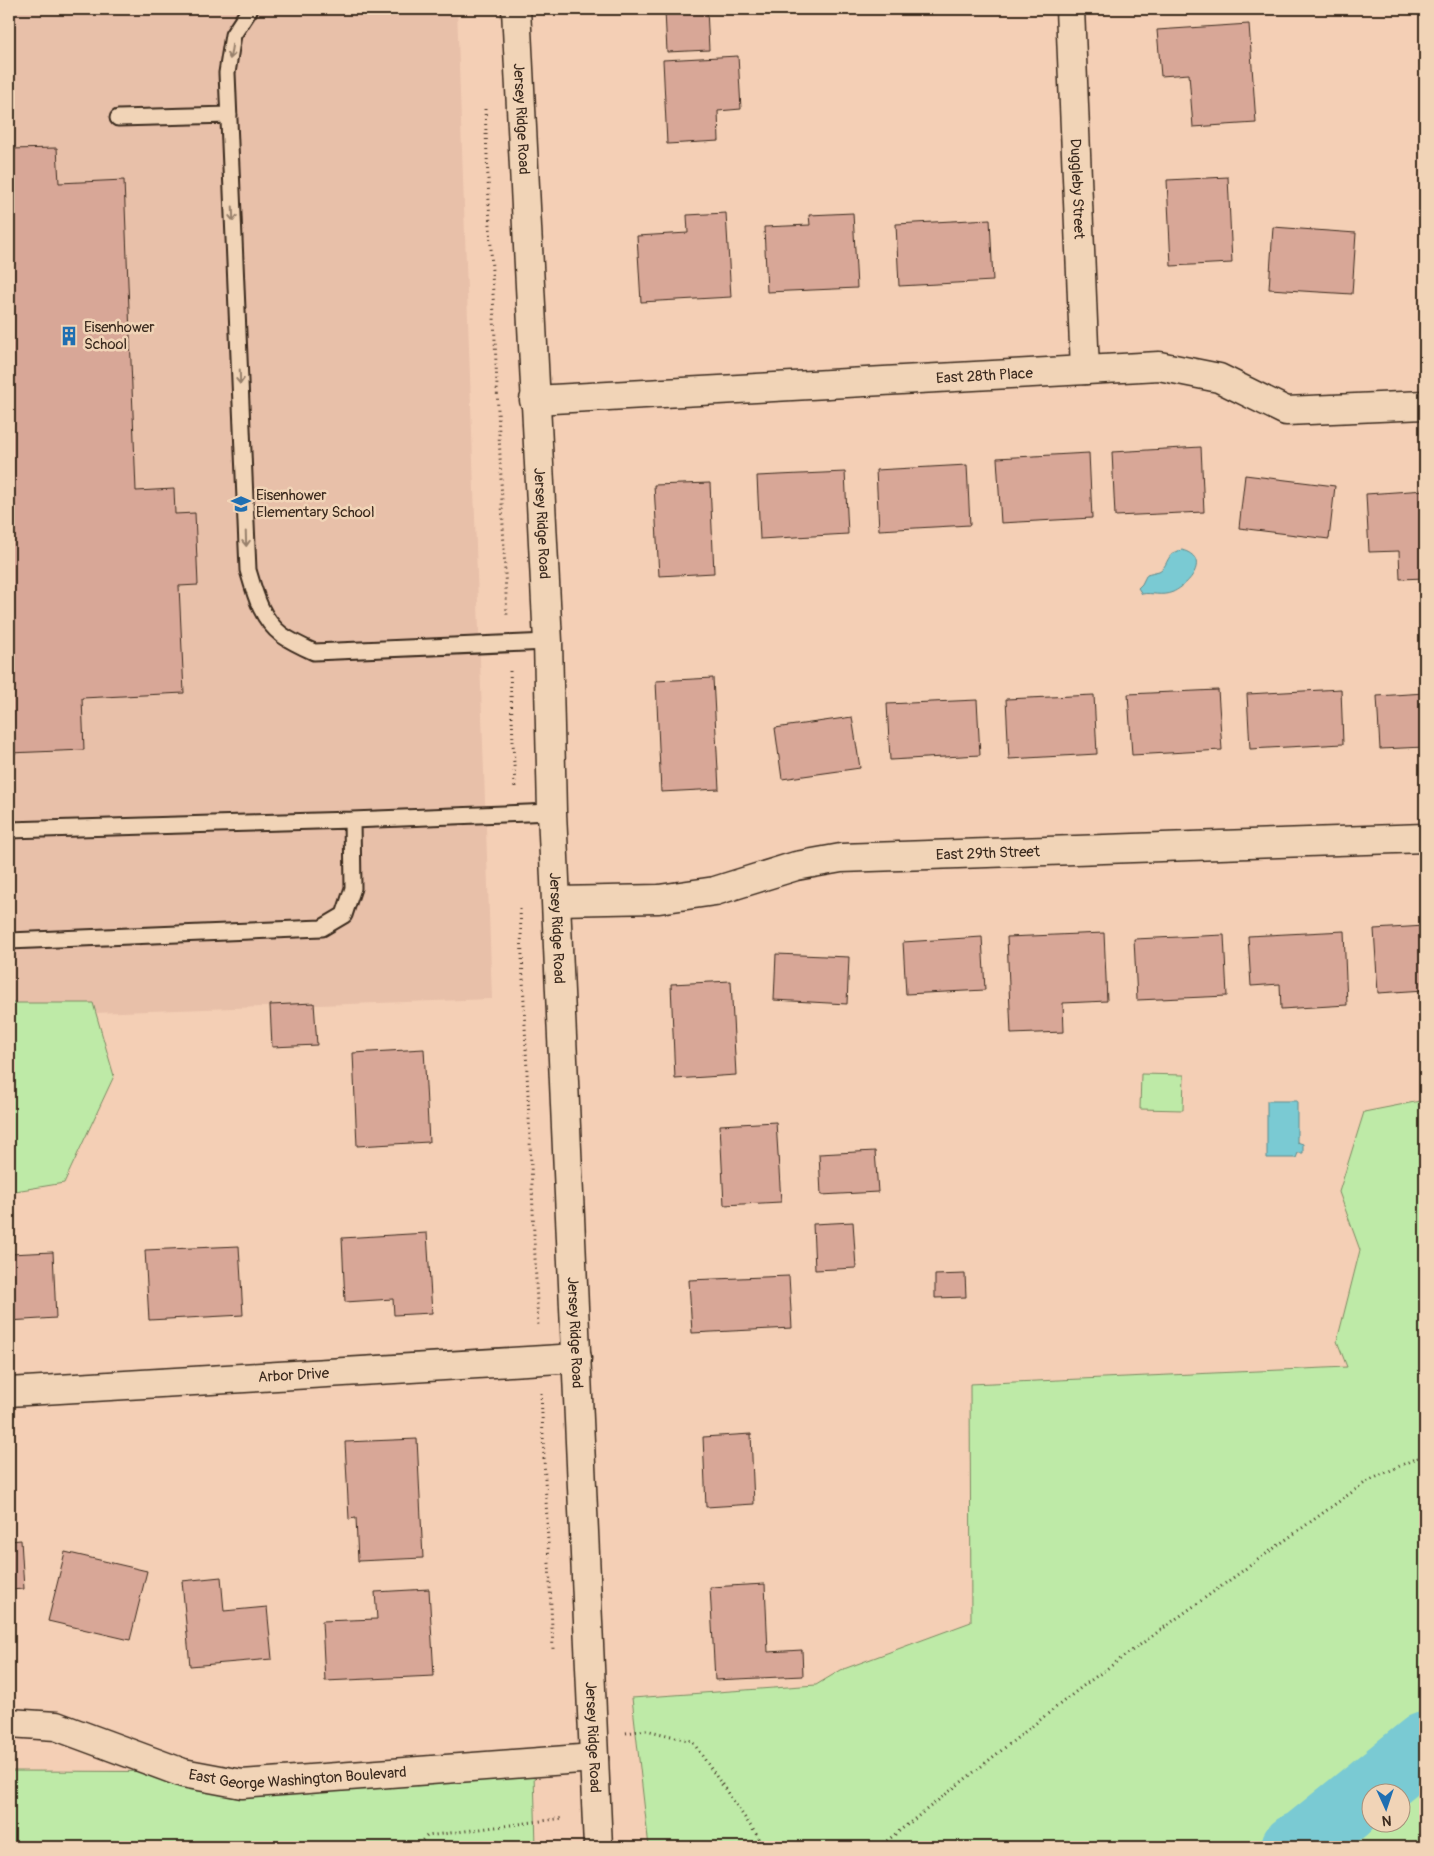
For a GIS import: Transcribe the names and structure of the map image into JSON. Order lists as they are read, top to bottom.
{
  "streets": {
    "street": [
      "Jersey Ridge Road",
      "Duggleby Street",
      "East 28th Place",
      "East 29th Street",
      "Arbor Drive",
      "East George Washington Boulevard"
    ]
  },
  "crossings": [
    ["Jersey Ridge Road", "East 28th Place"],
    ["Jersey Ridge Road", "East 29th Street"],
    ["Jersey Ridge Road", "Arbor Drive"],
    ["Jersey Ridge Road", "East George Washington Boulevard"],
    ["Duggleby Street", "East 28th Place"]
  ],
  "places": {
    "building": ["Eisenhower School"],
    "school or university": ["Eisenhower Elementary School"]
  },
  "north": "bottom"
}
